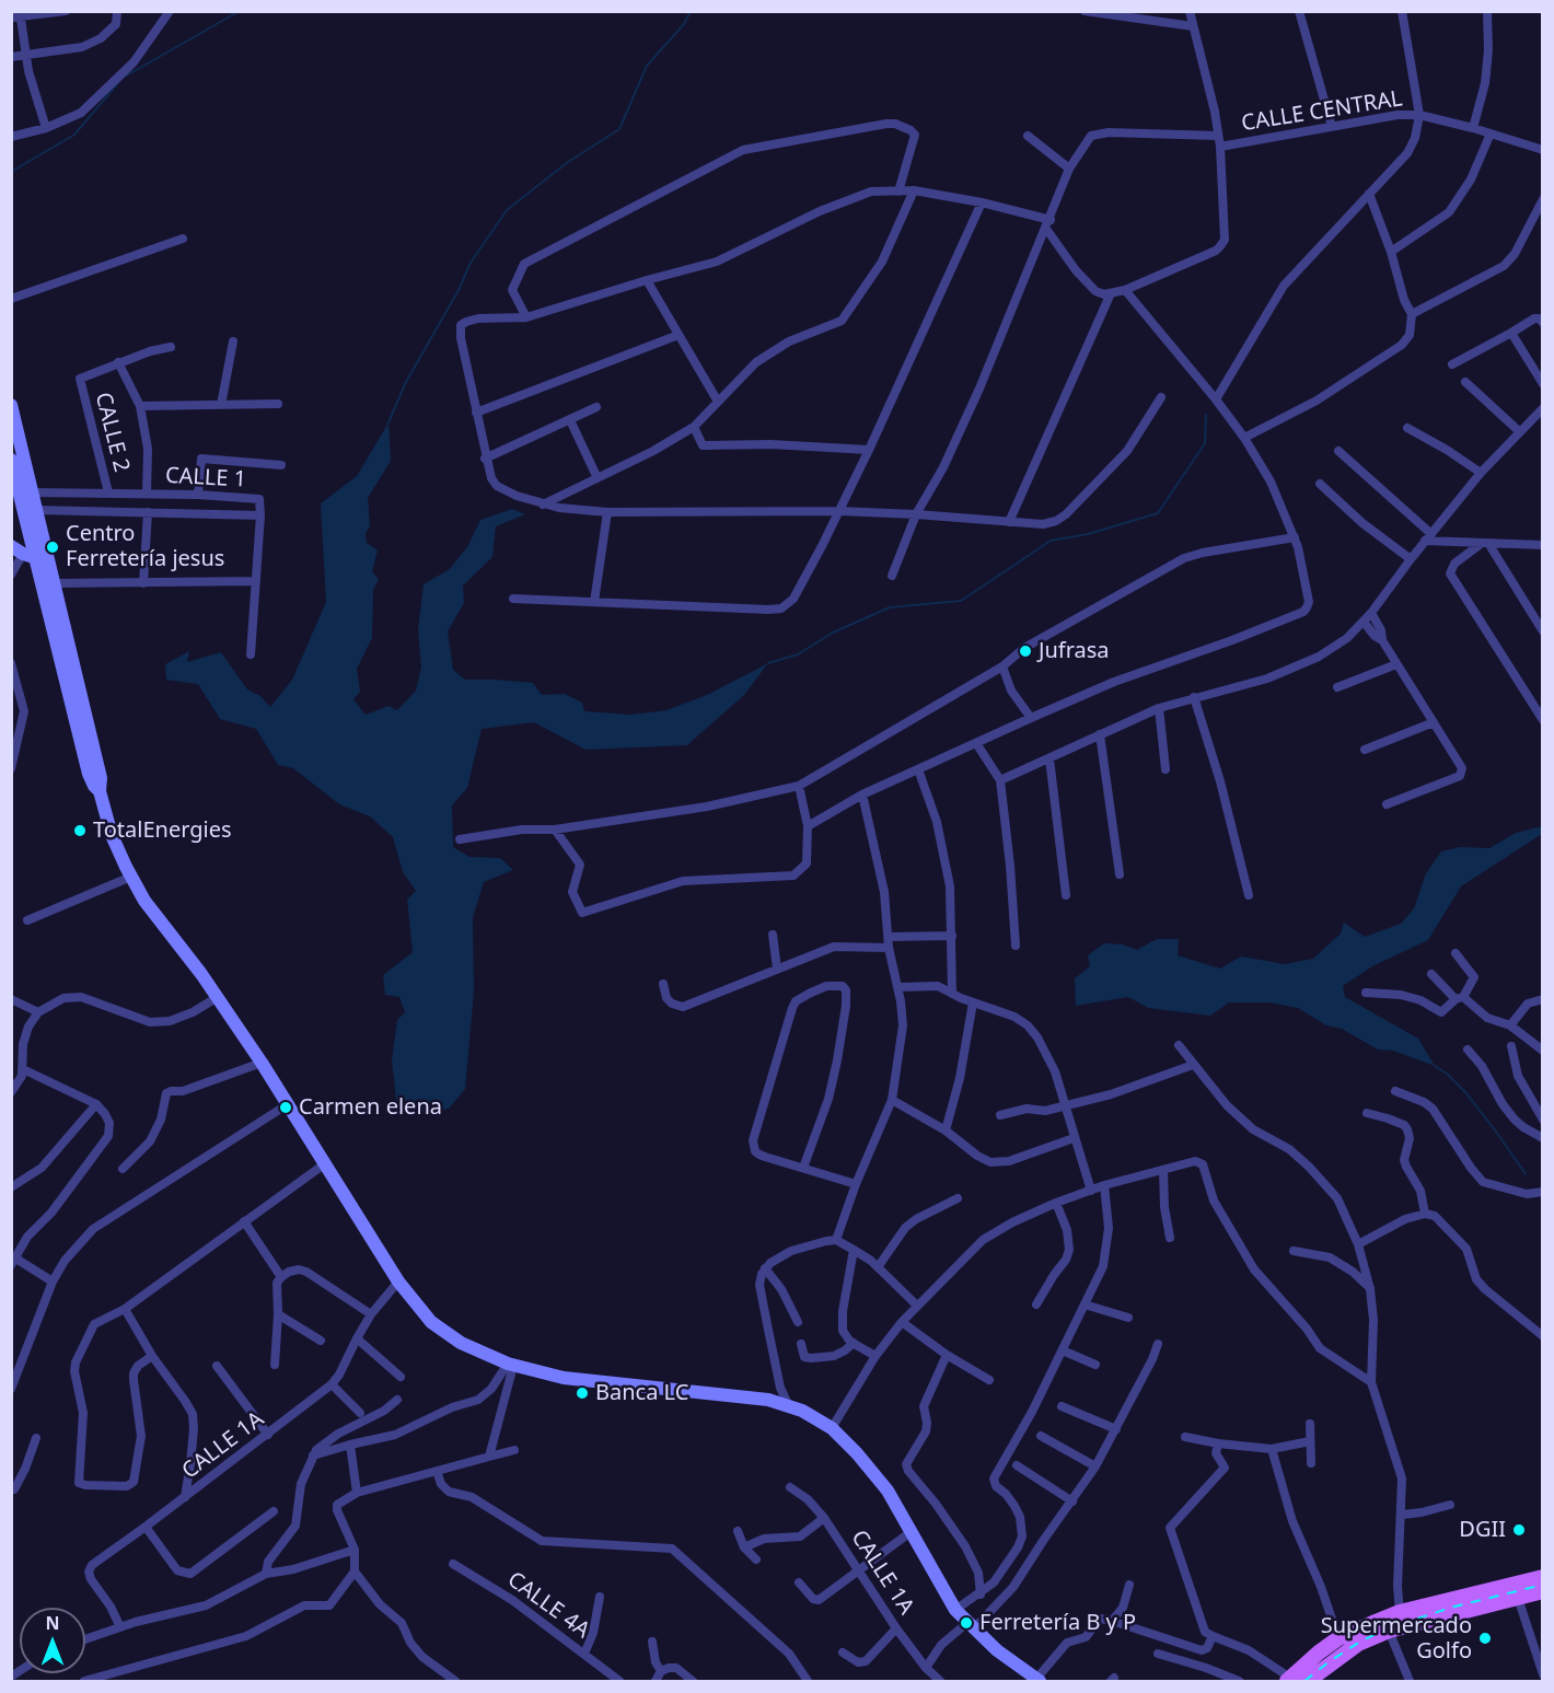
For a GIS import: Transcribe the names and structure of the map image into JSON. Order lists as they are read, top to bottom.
{
  "streets": {
    "street": [
      "CALLE CENTRAL",
      "CALLE 2",
      "CALLE 1",
      "CALLE 1A",
      "CALLE 4A"
    ]
  },
  "crossings": [
    ["CALLE 2", "CALLE 1"]
  ],
  "places": [
    "Centro Ferretería jesus",
    "Jufrasa",
    "TotalEnergies",
    "Carmen elena",
    "Banca LC",
    "DGII",
    "Ferretería B y P",
    "Supermercado Golfo"
  ],
  "north": "top"
}
